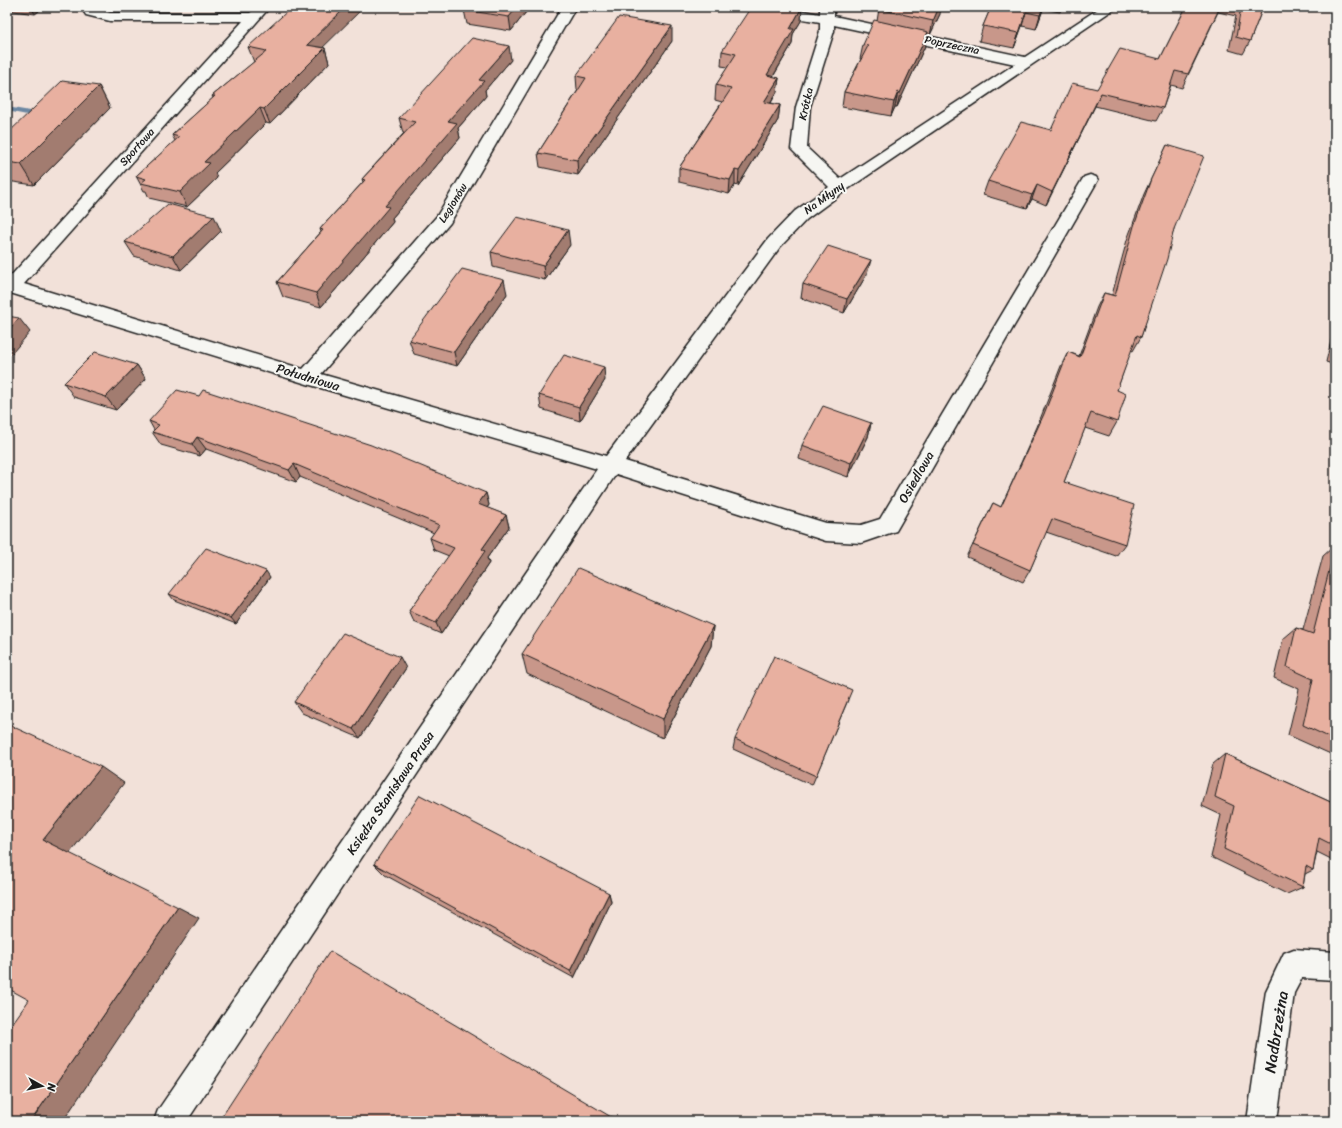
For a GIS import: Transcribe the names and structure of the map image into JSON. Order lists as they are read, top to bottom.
{
  "streets": {
    "street": [
      "Poprzeczna",
      "Krótka",
      "Sportowa",
      "Na Młyny",
      "Legionów",
      "Południowa",
      "Osiedlowa",
      "Księdza Stanisława Prusa",
      "Nadbrzeżna"
    ]
  },
  "crossings": [
    ["Poprzeczna", "Krótka"],
    ["Poprzeczna", "Na Młyny"],
    ["Krótka", "Na Młyny"],
    ["Sportowa", "Południowa"],
    ["Na Młyny", "Południowa"],
    ["Na Młyny", "Osiedlowa"],
    ["Na Młyny", "Księdza Stanisława Prusa"],
    ["Legionów", "Południowa"],
    ["Południowa", "Osiedlowa"],
    ["Południowa", "Księdza Stanisława Prusa"],
    ["Osiedlowa", "Księdza Stanisława Prusa"]
  ],
  "north": "right"
}
